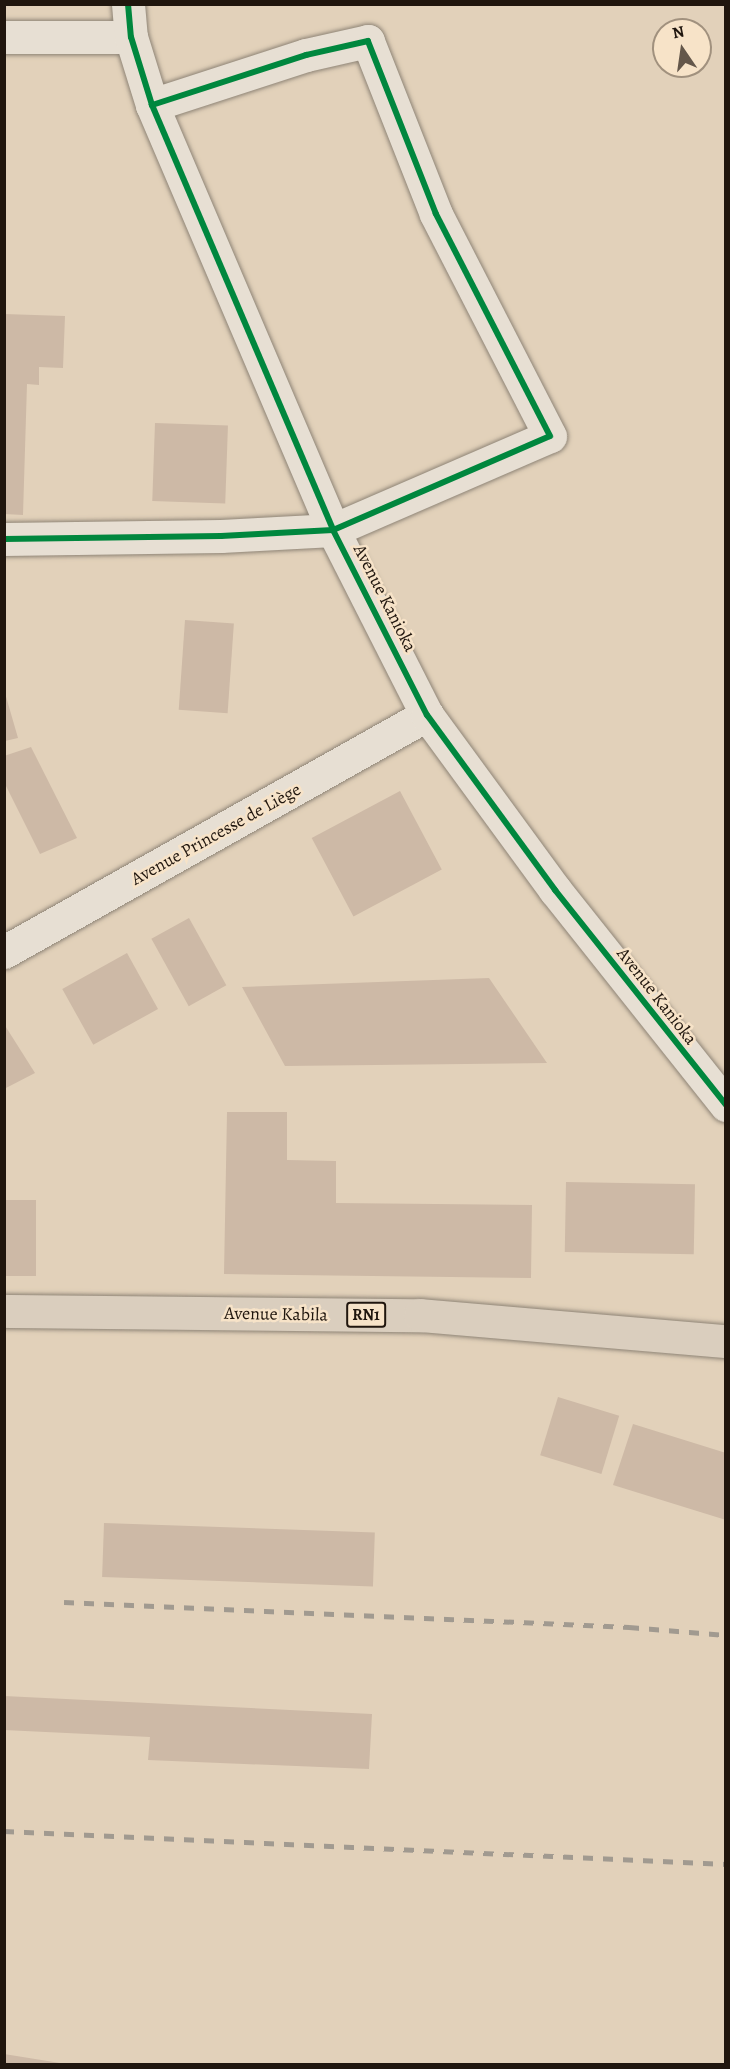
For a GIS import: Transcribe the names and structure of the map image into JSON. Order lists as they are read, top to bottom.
{
  "streets": {
    "highway": ["Avenue Kabila", "RN1"],
    "street": ["Avenue Kanioka", "Avenue Princesse de Liège"]
  },
  "crossings": [
    ["Avenue Kanioka", "Avenue Princesse de Liège"]
  ],
  "north": "top"
}
